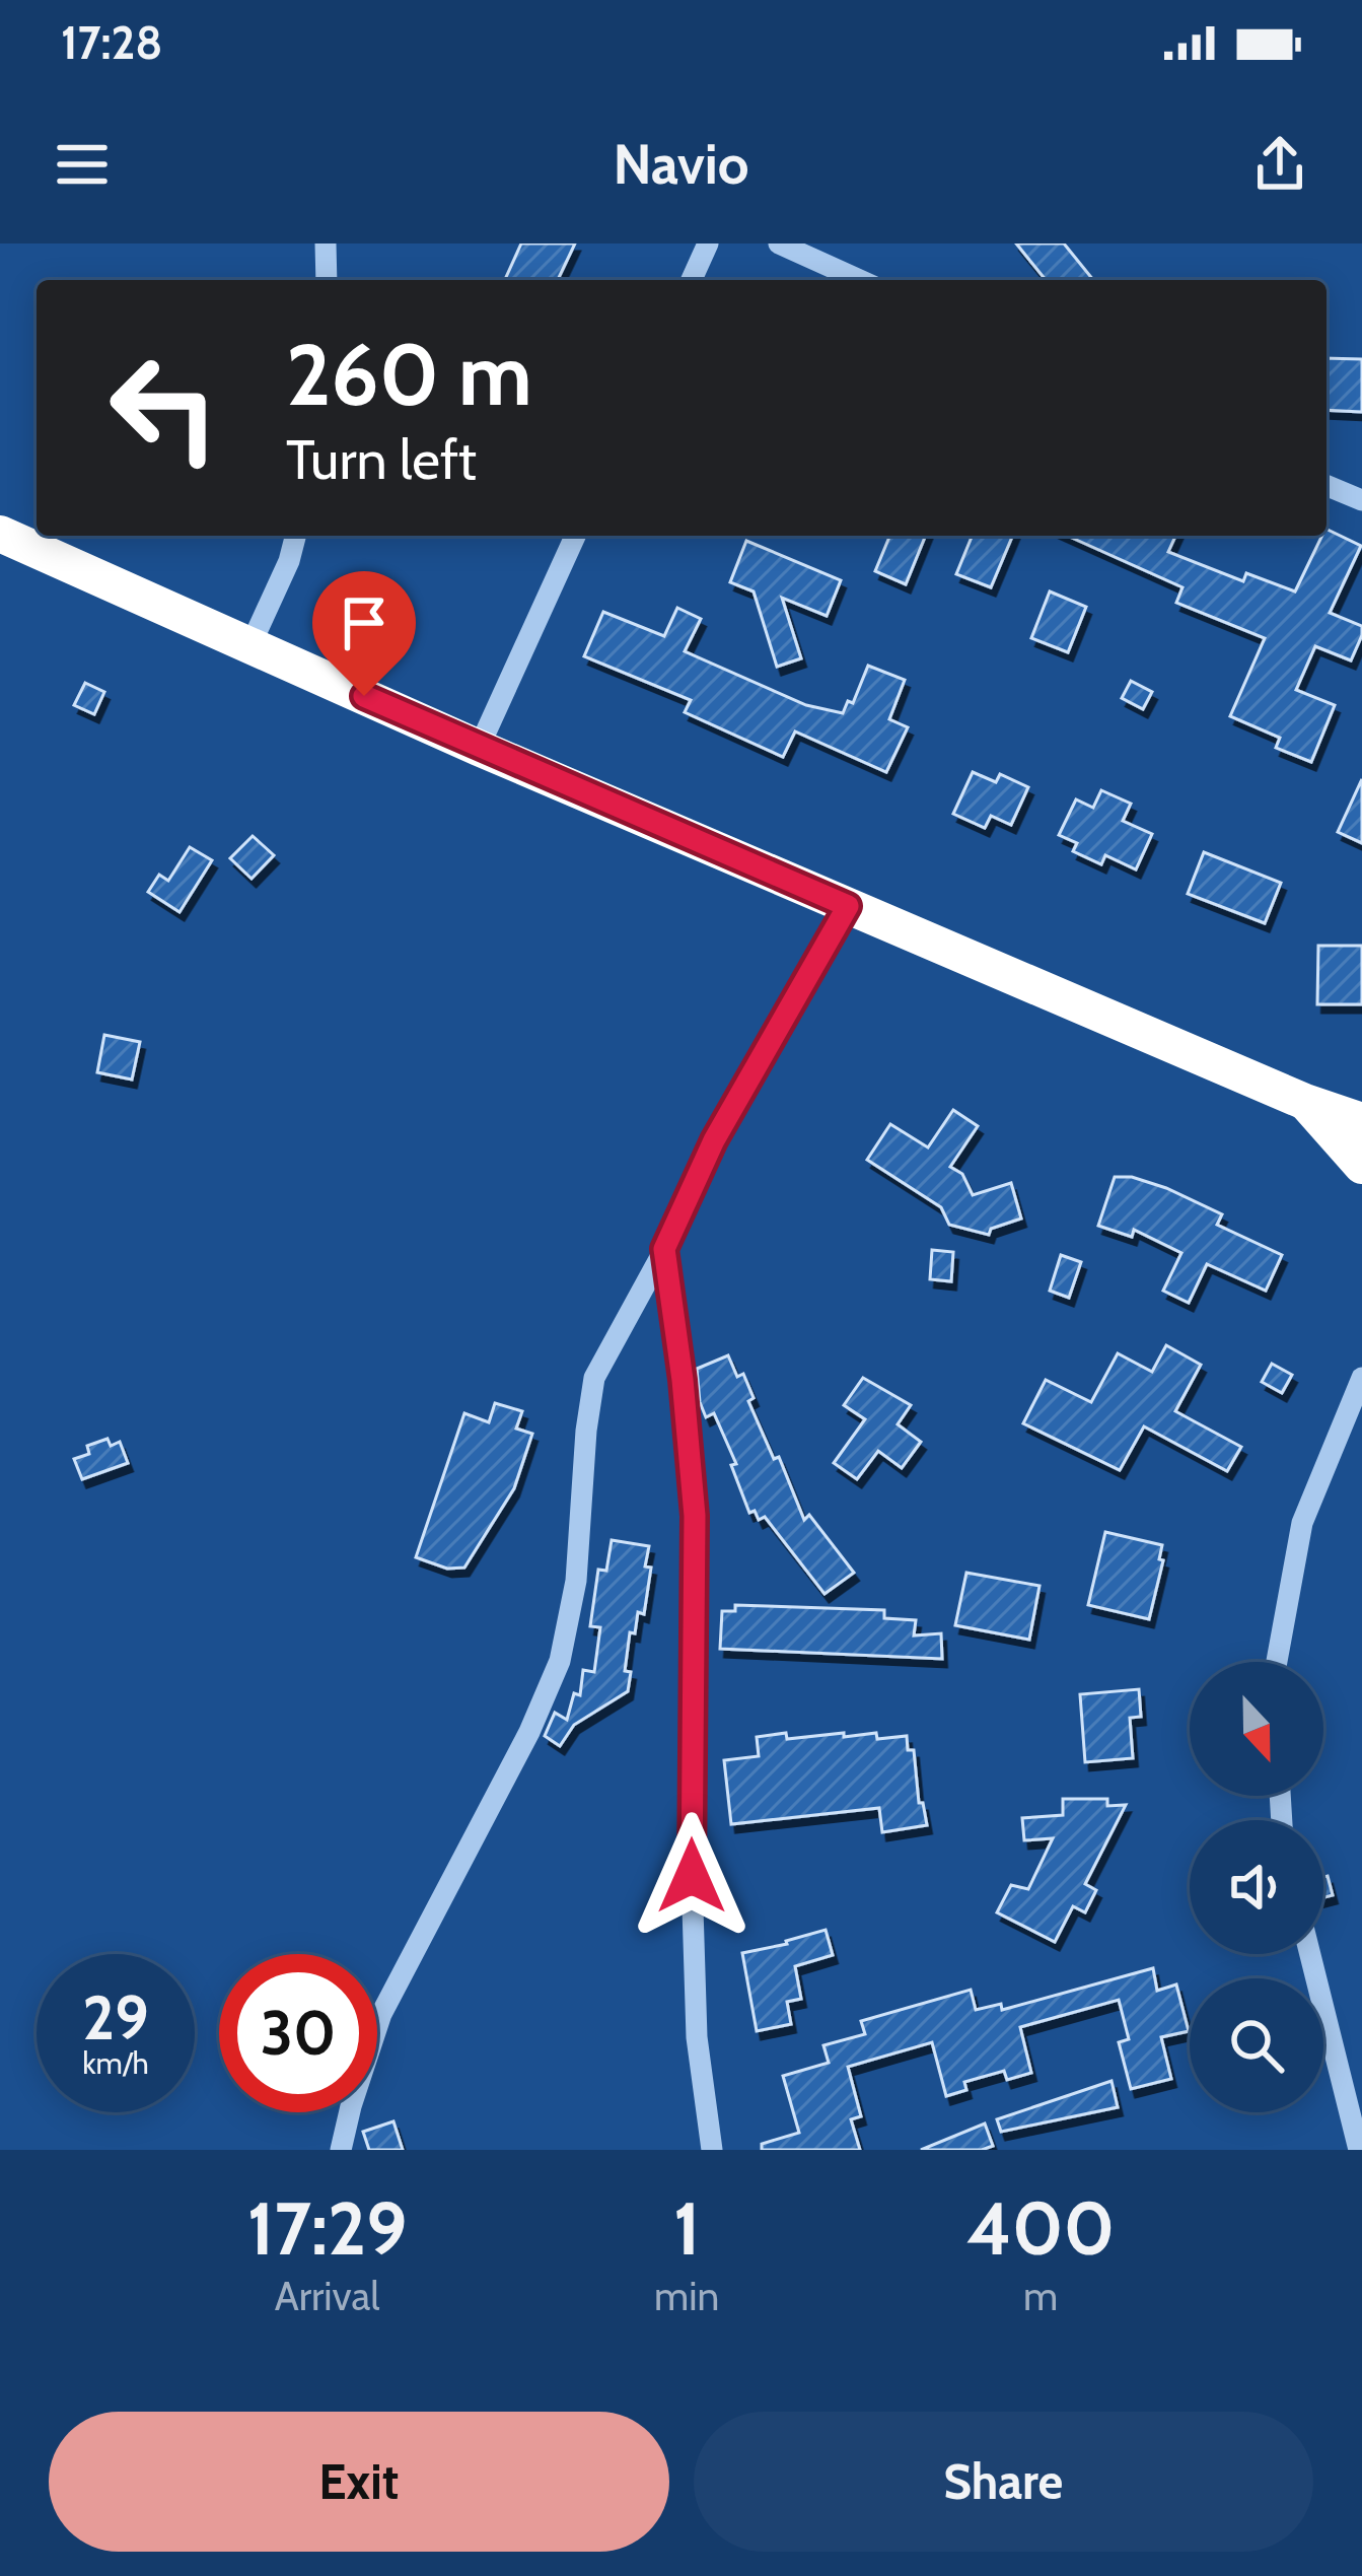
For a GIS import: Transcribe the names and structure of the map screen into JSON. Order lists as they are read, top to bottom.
{
  "north": "bottom",
  "page": {
    "status": "17:28",
    "header": "Navio",
    "turn": ["260 m", "Turn left"],
    "speed": "29 km/h",
    "limit": "30",
    "eta": [
      "17:29",
      "Arrival",
      "1",
      "min",
      "400",
      "m"
    ],
    "buttons": ["Exit", "Share"]
  }
}
